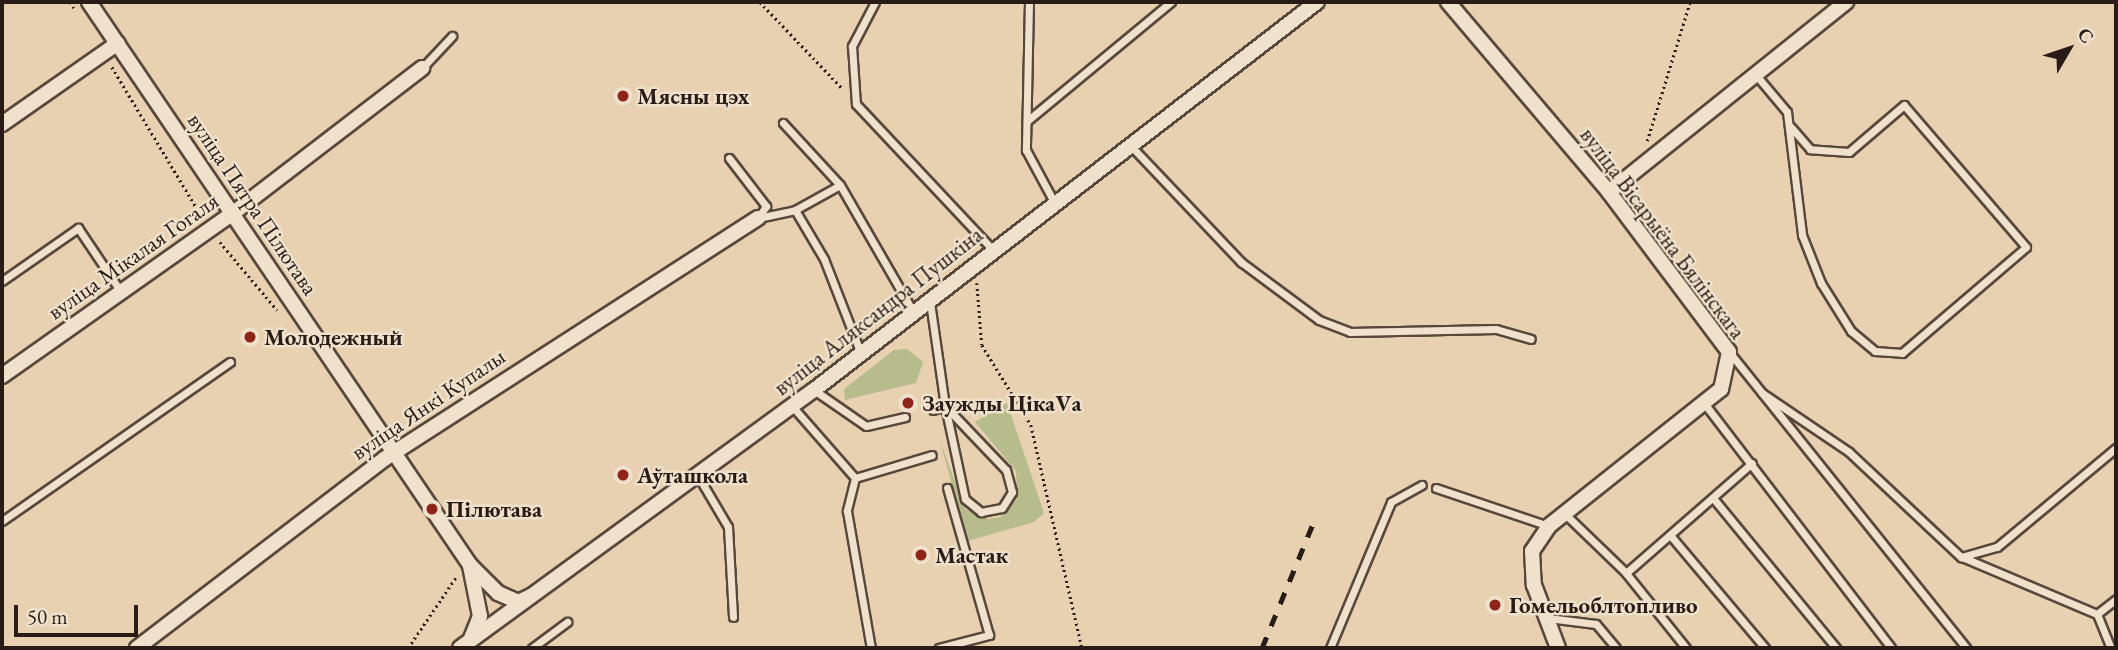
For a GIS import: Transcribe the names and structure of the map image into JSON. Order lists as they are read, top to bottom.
{
  "streets": {
    "street": [
      "вуліца Пятра Пілютава",
      "вуліца Вісарыёна Бялінскага",
      "вуліца Мікалая Гогаля",
      "вуліца Аляксандра Пушкіна",
      "вуліца Янкі Купалы"
    ]
  },
  "crossings": [
    ["вуліца Пятра Пілютава", "вуліца Мікалая Гогаля"],
    ["вуліца Пятра Пілютава", "вуліца Аляксандра Пушкіна"],
    ["вуліца Пятра Пілютава", "вуліца Янкі Купалы"]
  ],
  "places": [
    "Мясны цэх",
    "Молодежный",
    "Заужды ЦікаVа",
    "Аўташкола",
    "Пілютава",
    "Мастак",
    "Гомельоблтопливо"
  ],
  "scale_bar": "50 m",
  "north": "top right"
}
